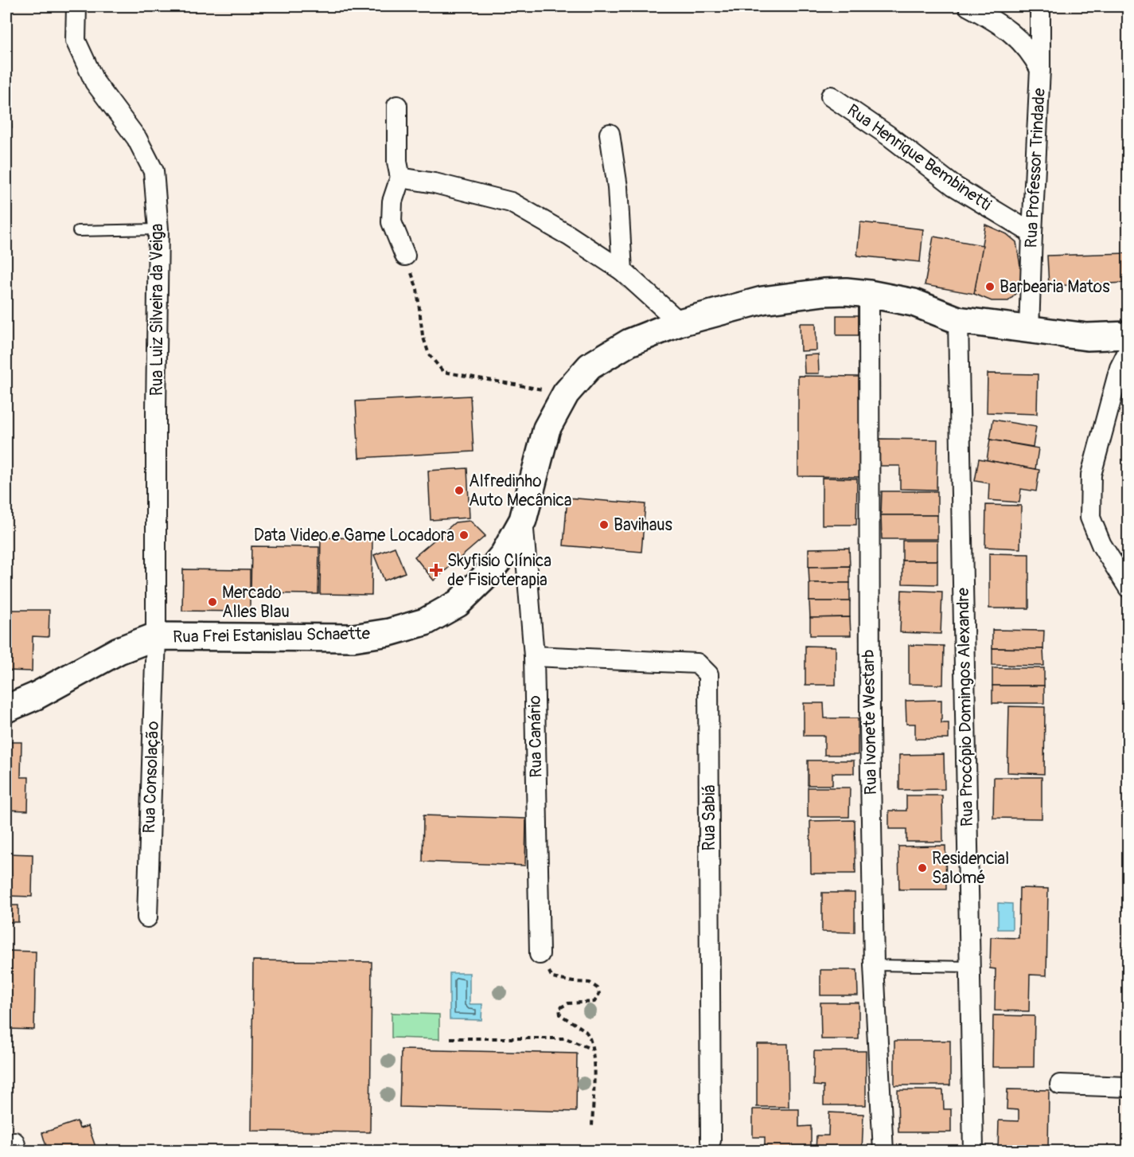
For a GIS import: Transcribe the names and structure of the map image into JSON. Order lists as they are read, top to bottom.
{
  "streets": {
    "main road": ["Rua Frei Estanislau Schaette"],
    "street": [
      "Rua Henrique Bembinetti",
      "Rua Professor Trindade",
      "Rua Luiz Silveira da Veiga",
      "Rua Procópio Domingos Alexandre",
      "Rua Ivonete Westarb",
      "Rua Canário",
      "Rua Consolação",
      "Rua Sabiá"
    ]
  },
  "crossings": [
    ["Rua Henrique Bembinetti", "Rua Professor Trindade"],
    ["Rua Professor Trindade", "Rua Frei Estanislau Schaette"],
    ["Rua Luiz Silveira da Veiga", "Rua Frei Estanislau Schaette"],
    ["Rua Luiz Silveira da Veiga", "Rua Consolação"],
    ["Rua Frei Estanislau Schaette", "Rua Procópio Domingos Alexandre"],
    ["Rua Frei Estanislau Schaette", "Rua Ivonete Westarb"],
    ["Rua Frei Estanislau Schaette", "Rua Canário"],
    ["Rua Frei Estanislau Schaette", "Rua Consolação"],
    ["Rua Canário", "Rua Sabiá"]
  ],
  "places": {
    "other": [
      "Barbearia Matos",
      "Alfredinho Auto Mecânica",
      "Bavihaus",
      "Data Video e Game Locadora",
      "Mercado Alles Blau",
      "Residencial Salomé"
    ],
    "health": ["Skyfisio Clínica de Fisioterapia"]
  }
}
